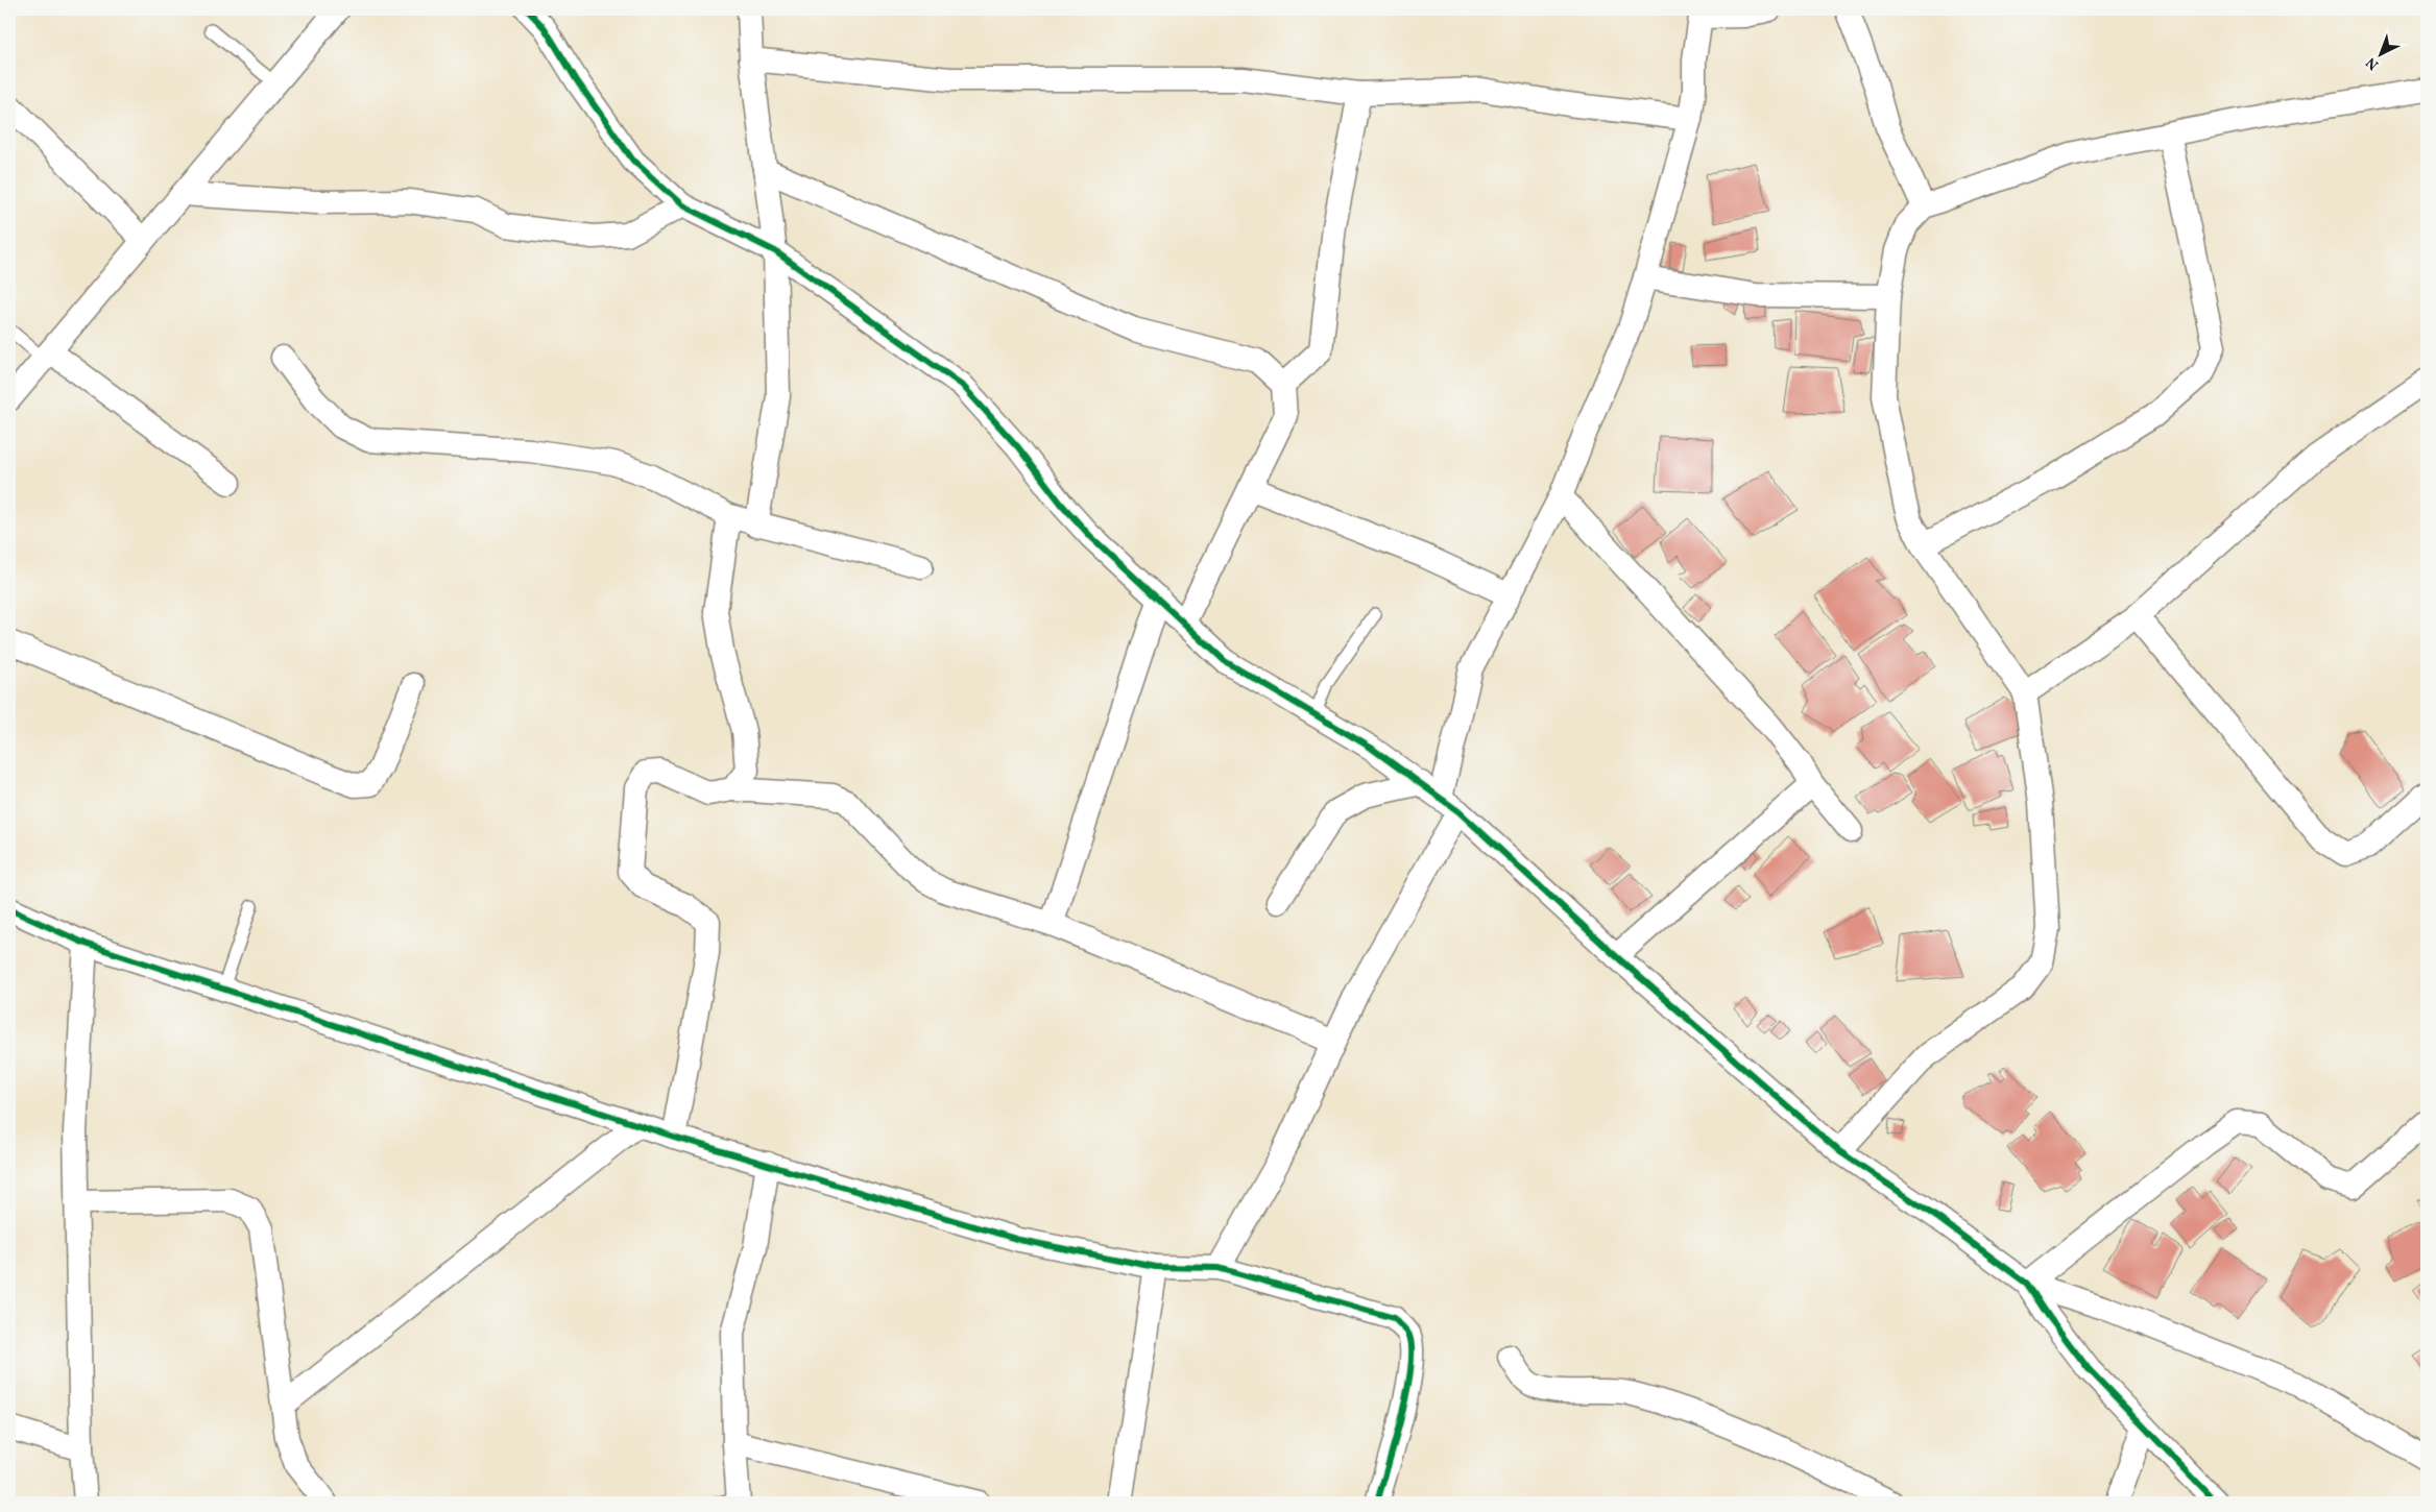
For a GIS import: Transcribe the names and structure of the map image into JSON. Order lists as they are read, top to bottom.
{
  "north": "bottom left"
}
